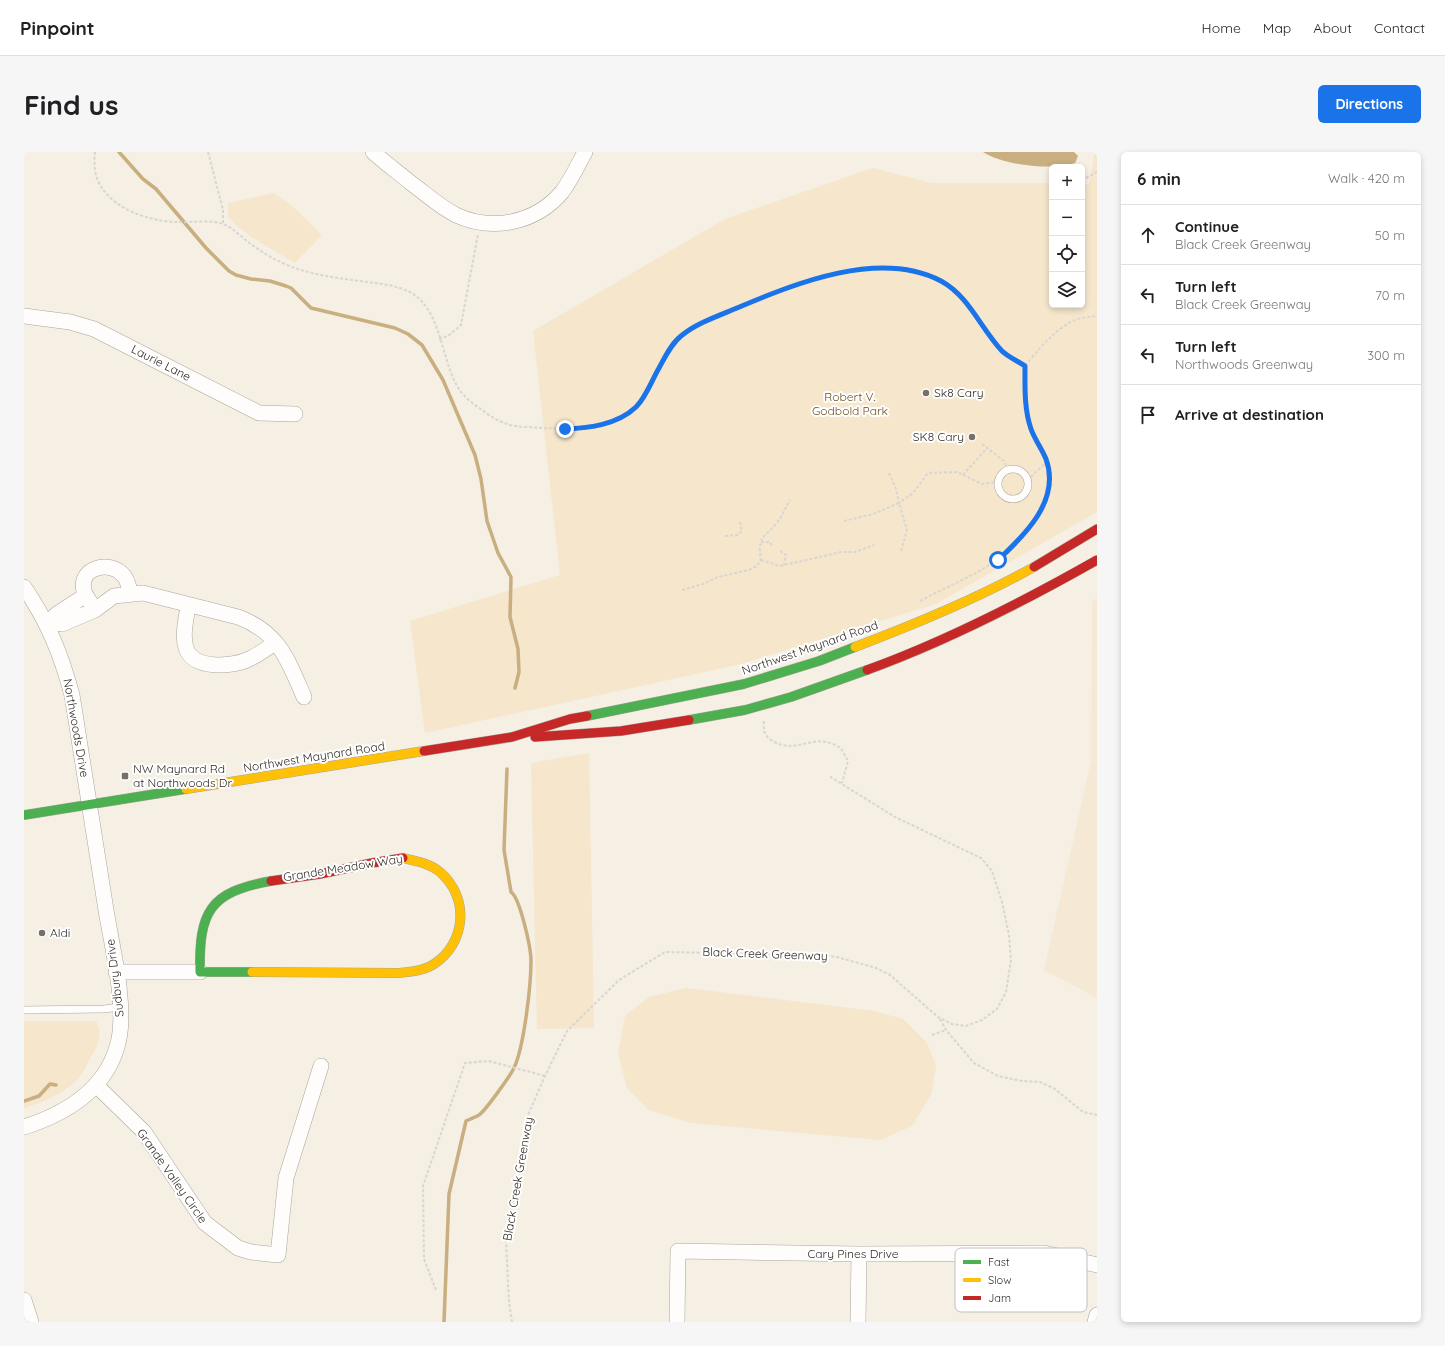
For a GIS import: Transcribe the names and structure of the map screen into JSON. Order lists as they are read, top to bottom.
{
  "streets": {
    "main road": ["Northwest Maynard Road", "Grande Meadow Way"],
    "street": [
      "Laurie Lane",
      "Northwoods Drive",
      "Sudbury Drive",
      "Grande Valley Circle",
      "Cary Pines Drive"
    ],
    "path": ["Black Creek Greenway"]
  },
  "crossings": [
    ["Northwest Maynard Road", "Northwoods Drive"],
    ["Northwest Maynard Road", "Sudbury Drive"],
    ["Northwoods Drive", "Sudbury Drive"],
    ["Grande Meadow Way", "Sudbury Drive"],
    ["Sudbury Drive", "Grande Valley Circle"]
  ],
  "parks": ["Robert V. Godbold Park"],
  "places": {
    "other": ["Sk8 Cary", "SK8 Cary", "Aldi"],
    "transit": ["NW Maynard Rd at Northwoods Dr"]
  },
  "legend": ["Fast", "Slow", "Jam"],
  "page": {
    "header": "Pinpoint",
    "nav": [
      "Home",
      "Map",
      "About",
      "Contact"
    ],
    "buttons": "Directions",
    "title": "Find us",
    "heading": ["6 min", "Walk · 420 m"],
    "map_buttons": ["+", "−"],
    "list": [
      ["Continue", "Black Creek Greenway", "50 m"],
      ["Turn left", "Black Creek Greenway", "70 m"],
      ["Turn left", "Northwoods Greenway", "300 m"],
      "Arrive at destination"
    ]
  }
}
